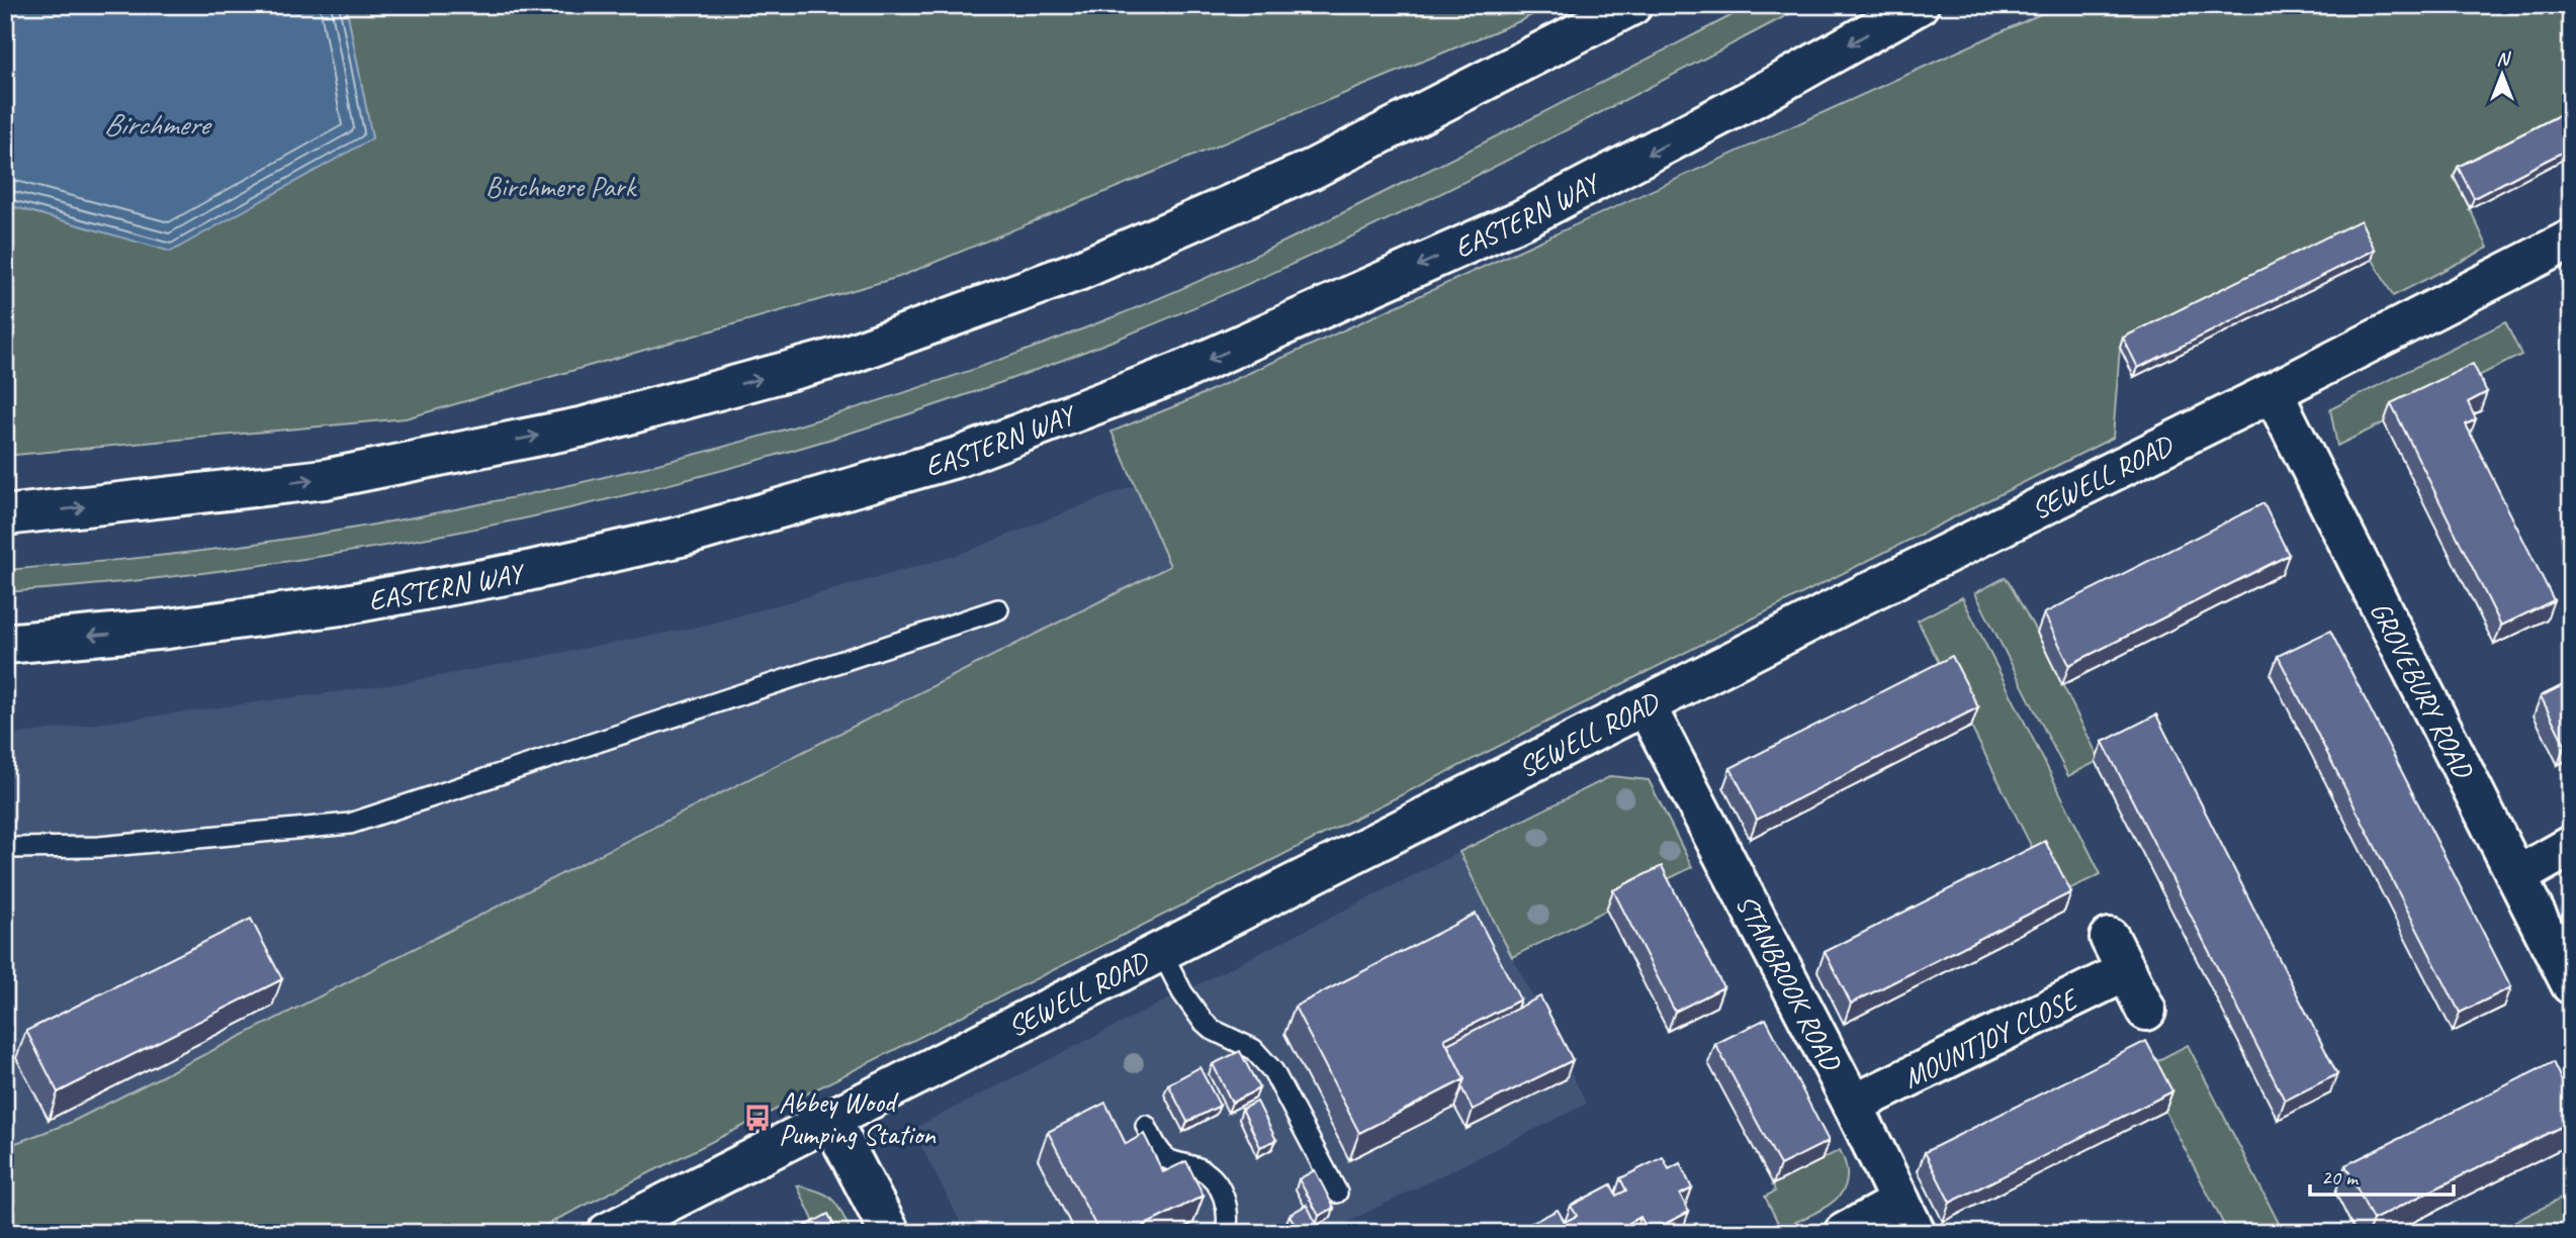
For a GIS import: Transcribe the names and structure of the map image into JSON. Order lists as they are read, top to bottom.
{
  "streets": {
    "street": [
      "EASTERN WAY",
      "SEWELL ROAD",
      "GROVEBURY ROAD",
      "STANBROOK ROAD",
      "MOUNTJOY CLOSE"
    ]
  },
  "crossings": [
    ["SEWELL ROAD", "GROVEBURY ROAD"],
    ["SEWELL ROAD", "STANBROOK ROAD"],
    ["STANBROOK ROAD", "MOUNTJOY CLOSE"]
  ],
  "water": ["Birchmere"],
  "parks": ["Birchmere Park"],
  "places": {
    "bus stop": ["Abbey Wood Pumping Station"]
  },
  "scale_bar": "20 m",
  "north": "top"
}
